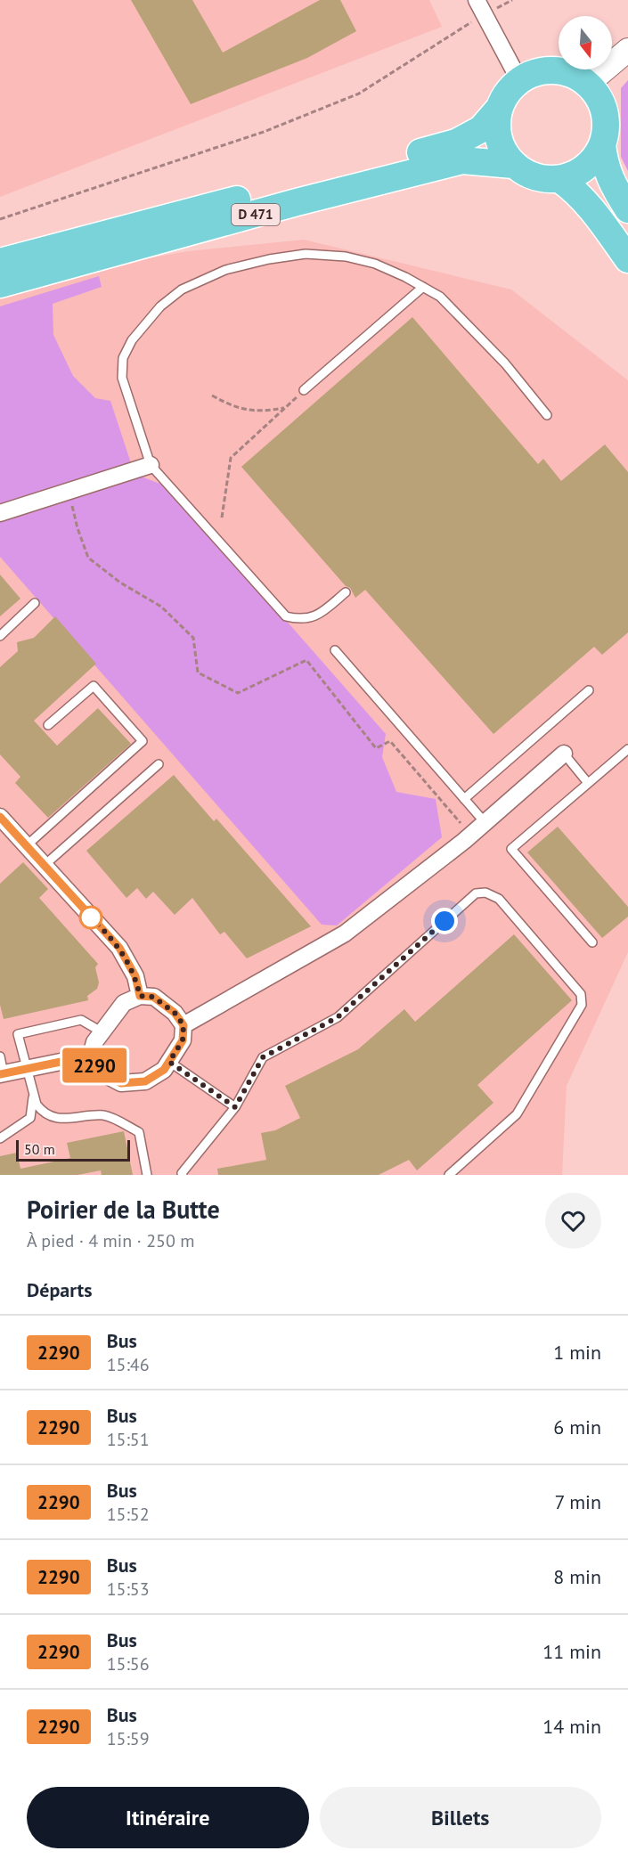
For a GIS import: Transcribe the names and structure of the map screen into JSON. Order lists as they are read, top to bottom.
{
  "streets": {
    "main road": ["D 471"]
  },
  "lines": ["bus line 2290"],
  "scale_bar": "50 m",
  "north": "bottom",
  "page": {
    "on_map": "2290",
    "scale": "50 m",
    "heading": [
      ["Poirier de la Butte", "À pied · 4 min · 250 m"],
      "Départs"
    ],
    "list": [
      {
        "mark": "2290",
        "name": "Bus",
        "note": "15:46",
        "value": "1 min"
      },
      {
        "mark": "2290",
        "name": "Bus",
        "note": "15:51",
        "value": "6 min"
      },
      {
        "mark": "2290",
        "name": "Bus",
        "note": "15:52",
        "value": "7 min"
      },
      {
        "mark": "2290",
        "name": "Bus",
        "note": "15:53",
        "value": "8 min"
      },
      {
        "mark": "2290",
        "name": "Bus",
        "note": "15:56",
        "value": "11 min"
      },
      {
        "mark": "2290",
        "name": "Bus",
        "note": "15:59",
        "value": "14 min"
      }
    ],
    "buttons": ["Itinéraire", "Billets"]
  }
}
